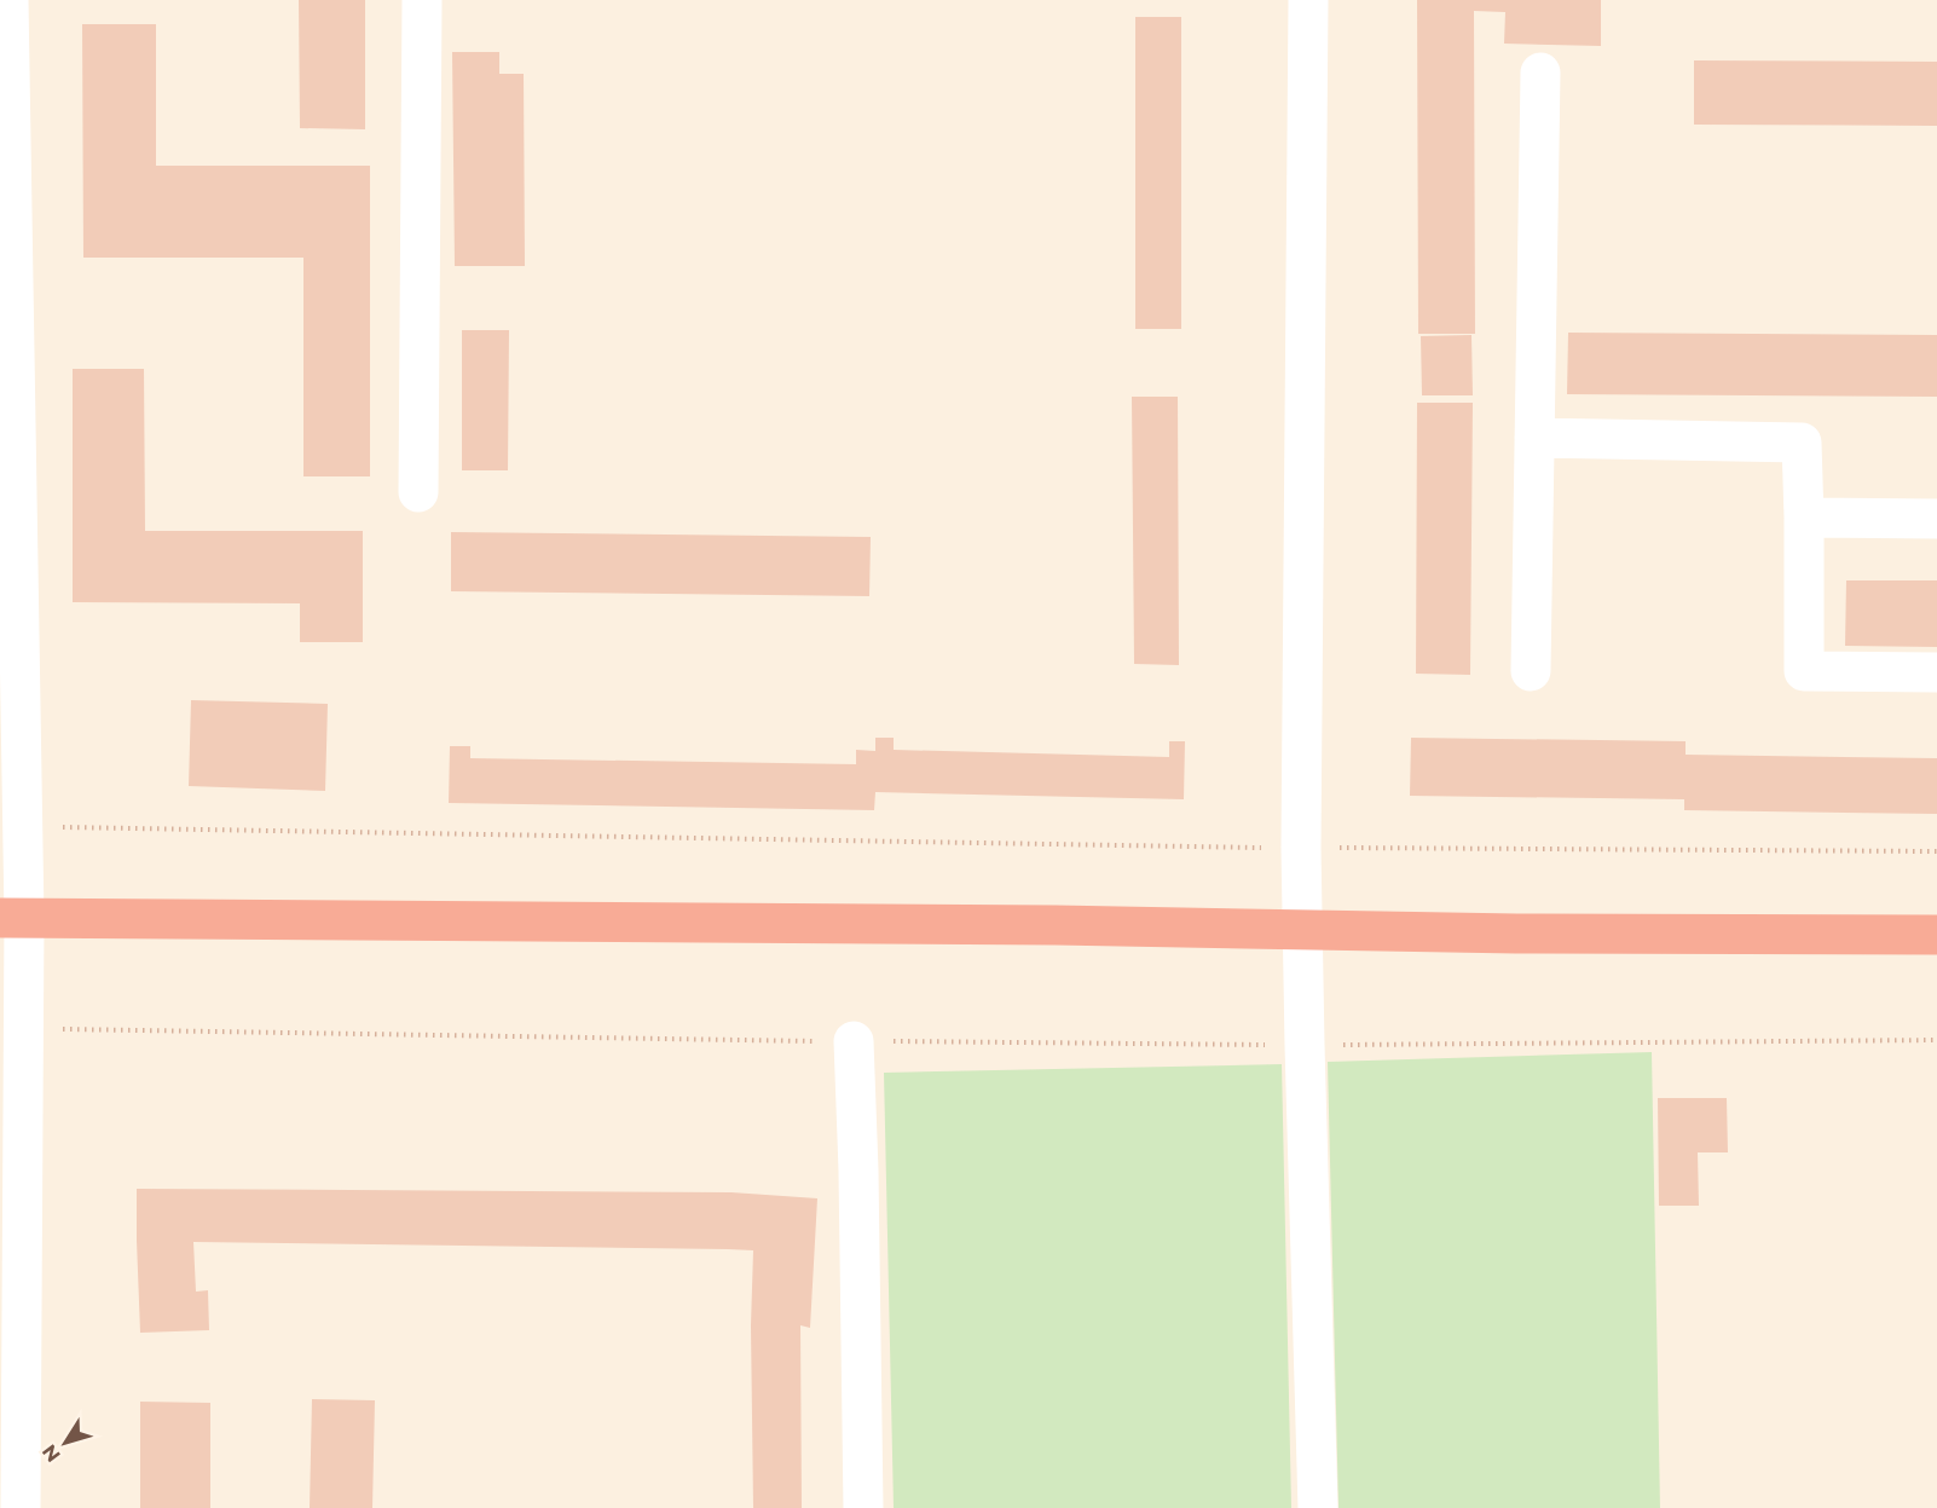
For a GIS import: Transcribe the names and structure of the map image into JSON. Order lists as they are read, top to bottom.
{
  "north": "bottom left"
}
